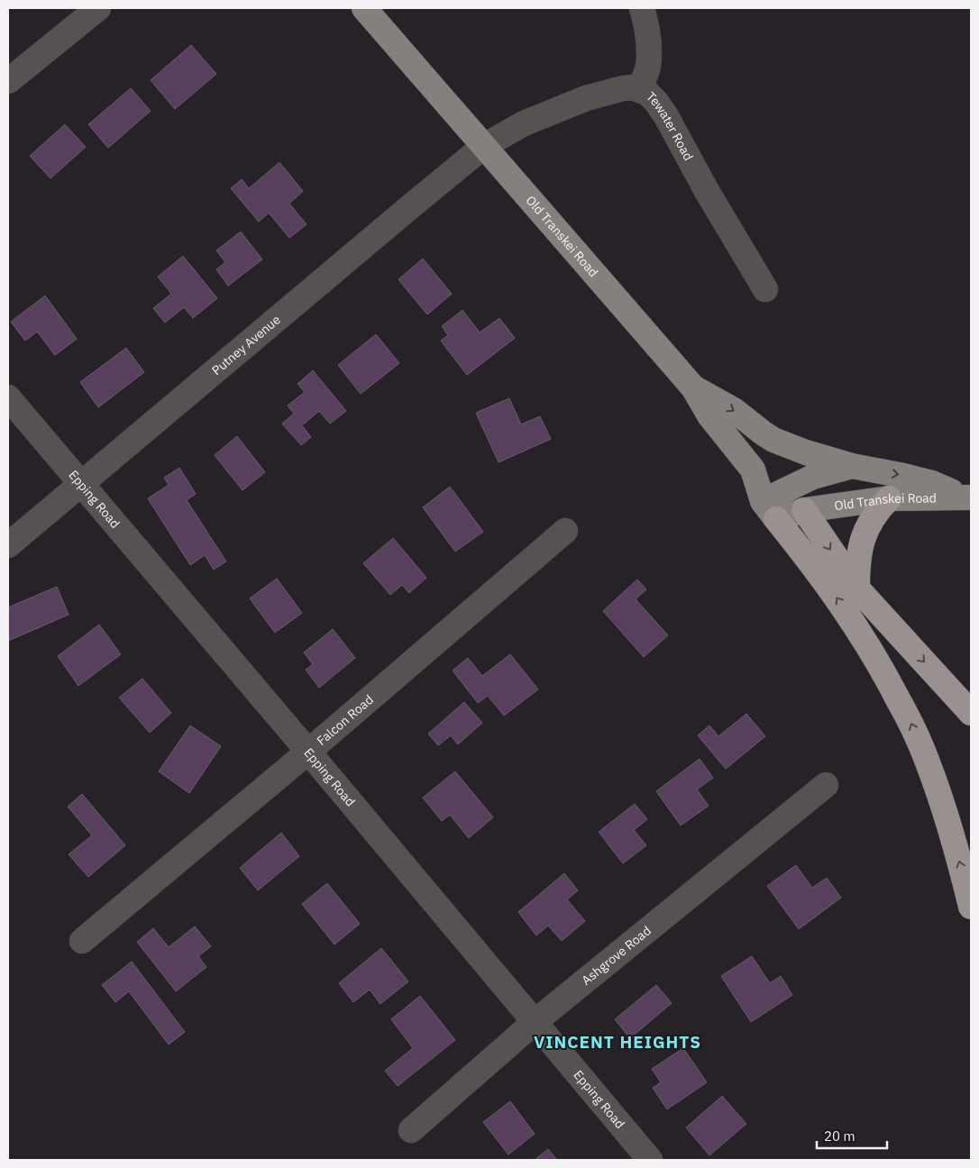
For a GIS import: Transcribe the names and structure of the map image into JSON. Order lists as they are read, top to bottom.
{
  "streets": {
    "main road": ["Old Transkei Road"],
    "street": [
      "Tewater Road",
      "Putney Avenue",
      "Epping Road",
      "Falcon Road",
      "Ashgrove Road"
    ]
  },
  "crossings": [
    ["Tewater Road", "Old Transkei Road"],
    ["Tewater Road", "Putney Avenue"],
    ["Old Transkei Road", "Putney Avenue"],
    ["Putney Avenue", "Epping Road"],
    ["Epping Road", "Falcon Road"],
    ["Epping Road", "Ashgrove Road"]
  ],
  "districts": ["VINCENT HEIGHTS"],
  "scale_bar": "20 m"
}
